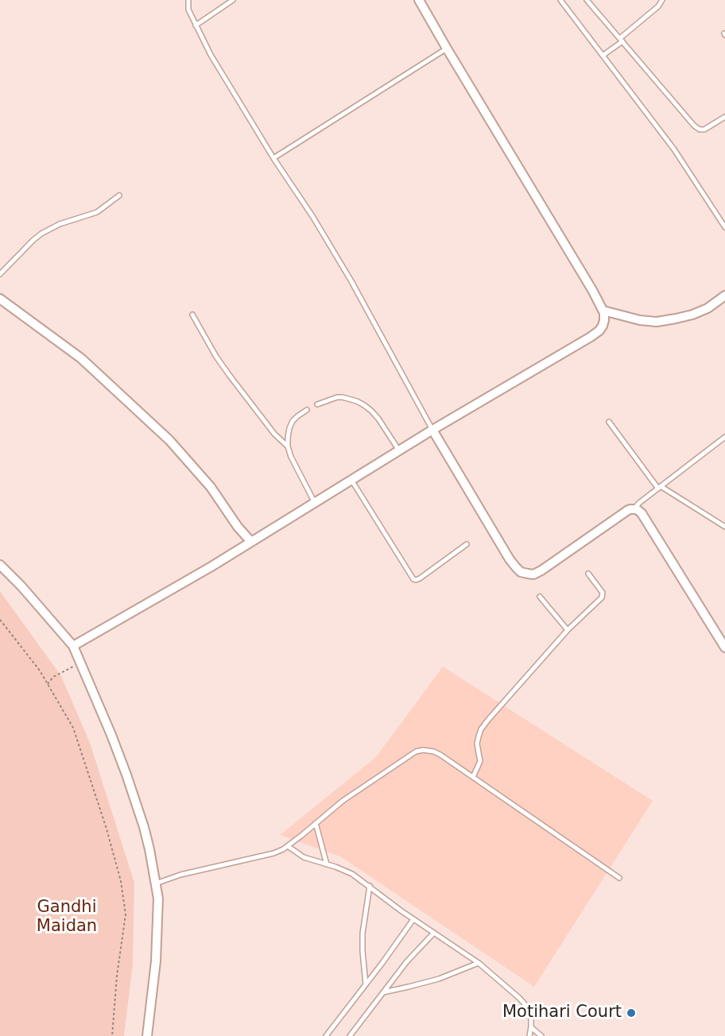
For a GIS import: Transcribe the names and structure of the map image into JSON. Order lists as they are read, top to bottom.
{
  "parks": ["Gandhi Maidan"],
  "places": ["Motihari Court"]
}
